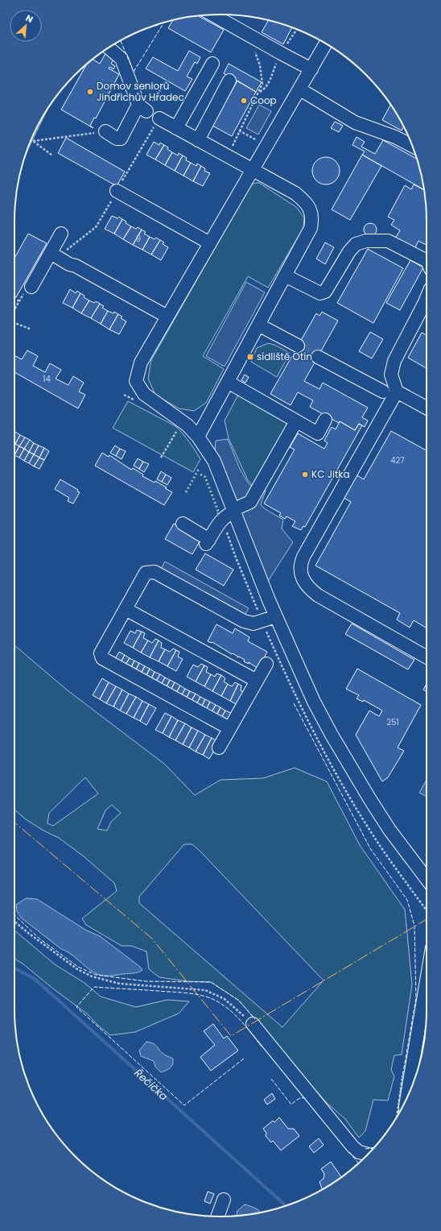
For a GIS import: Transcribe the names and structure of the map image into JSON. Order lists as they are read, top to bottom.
{
  "water": ["Řečička"],
  "places": {
    "other": ["Domov seniorů Jindřichův Hradec", "Coop", "KC Jitka"],
    "transit": ["sídliště Otín"]
  },
  "house_numbers": [
    "9",
    "14",
    "427",
    "251"
  ],
  "north": "top right"
}
